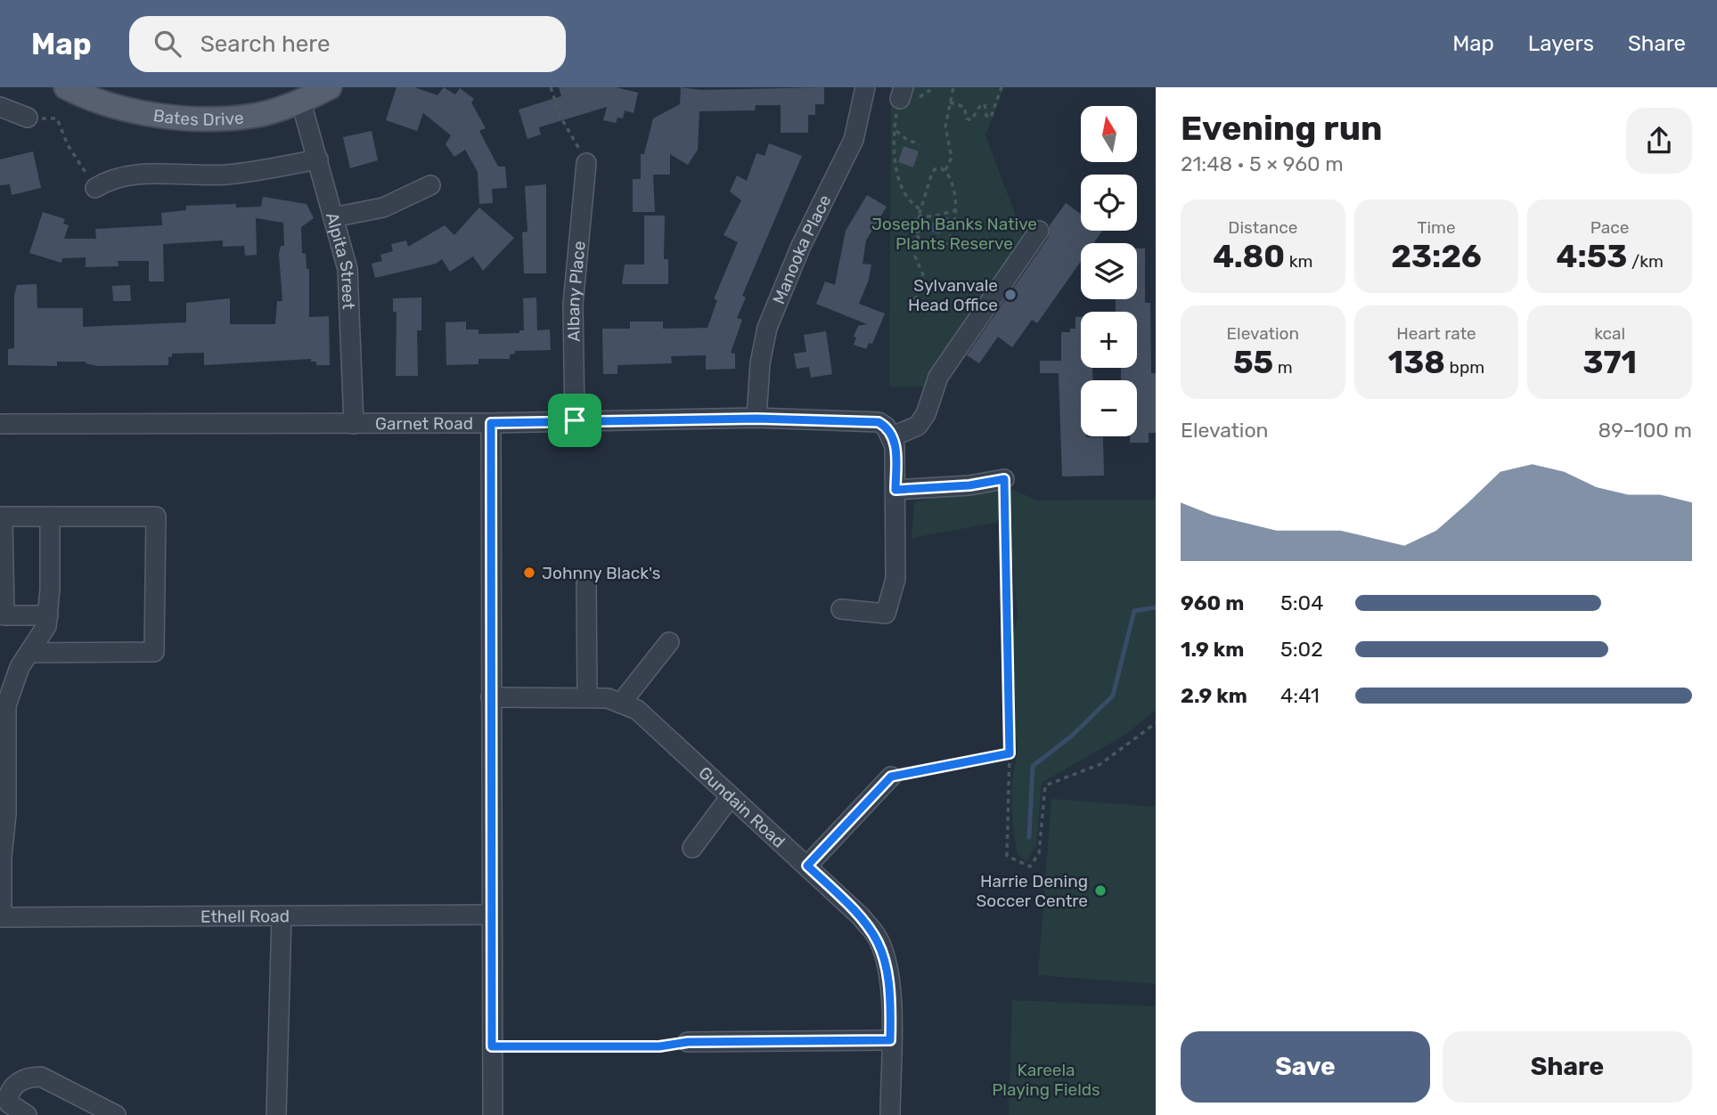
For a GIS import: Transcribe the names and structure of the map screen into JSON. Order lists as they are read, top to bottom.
{
  "streets": {
    "main road": ["Bates Drive"],
    "street": [
      "Manooka Place",
      "Alpita Street",
      "Albany Place",
      "Garnet Road",
      "Gundain Road",
      "Ethell Road"
    ]
  },
  "crossings": [
    ["Bates Drive", "Alpita Street"],
    ["Manooka Place", "Garnet Road"],
    ["Alpita Street", "Garnet Road"],
    ["Albany Place", "Garnet Road"]
  ],
  "parks": ["Joseph Banks Native Plants Reserve", "Kareela Playing Fields"],
  "places": ["Sylvanvale Head Office", "Johnny Black's", "Harrie Dening Soccer Centre"],
  "north": "top",
  "page": {
    "header": "Map",
    "search": "Search here",
    "nav": ["Map", "Layers", "Share"],
    "heading": ["Evening run", "21:48 · 5 × 960 m"],
    "map_buttons": ["+", "−"],
    "stats": [
      ["Distance", "4.80 km"],
      ["Time", "23:26"],
      ["Pace", "4:53 /km"],
      ["Elevation", "55 m"],
      ["Heart rate", "138 bpm"],
      ["kcal", "371"]
    ],
    "chart": ["Elevation", "89–100 m"],
    "list": [
      {
        "name": "960 m",
        "note": "5:04"
      },
      {
        "name": "1.9 km",
        "note": "5:02"
      },
      {
        "name": "2.9 km",
        "note": "4:41"
      }
    ],
    "buttons": ["Save", "Share"]
  }
}
